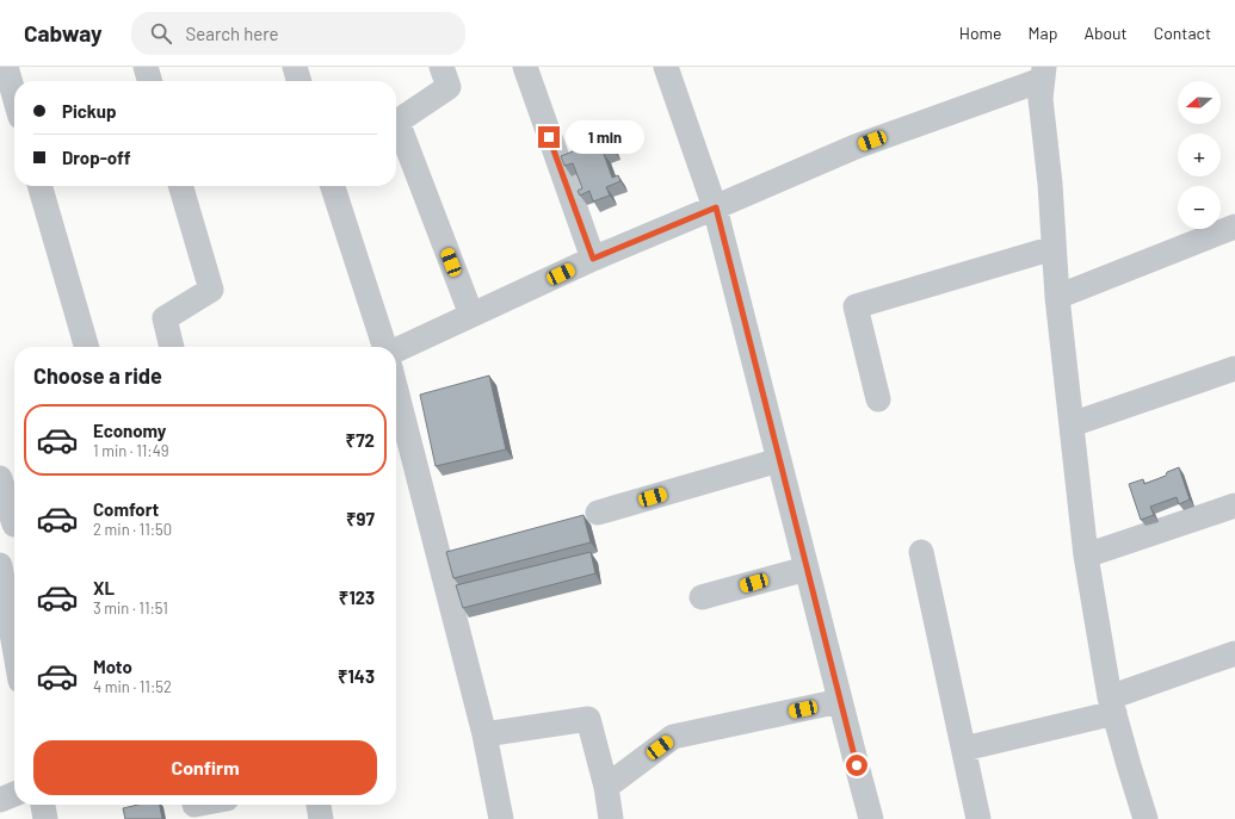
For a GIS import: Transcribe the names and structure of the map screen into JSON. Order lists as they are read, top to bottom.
{
  "north": "left",
  "page": {
    "header": "Cabway",
    "search": "Search here",
    "nav": [
      "Home",
      "Map",
      "About",
      "Contact"
    ],
    "map_buttons": ["+", "−"],
    "banner": ["Pickup", "Drop-off"],
    "bubble": "1 min",
    "heading": "Choose a ride",
    "list": [
      {
        "name": "Economy",
        "note": "1 min · 11:49",
        "value": "₹72"
      },
      {
        "name": "Comfort",
        "note": "2 min · 11:50",
        "value": "₹97"
      },
      {
        "name": "XL",
        "note": "3 min · 11:51",
        "value": "₹123"
      },
      {
        "name": "Moto",
        "note": "4 min · 11:52",
        "value": "₹143"
      }
    ],
    "buttons": "Confirm"
  }
}
